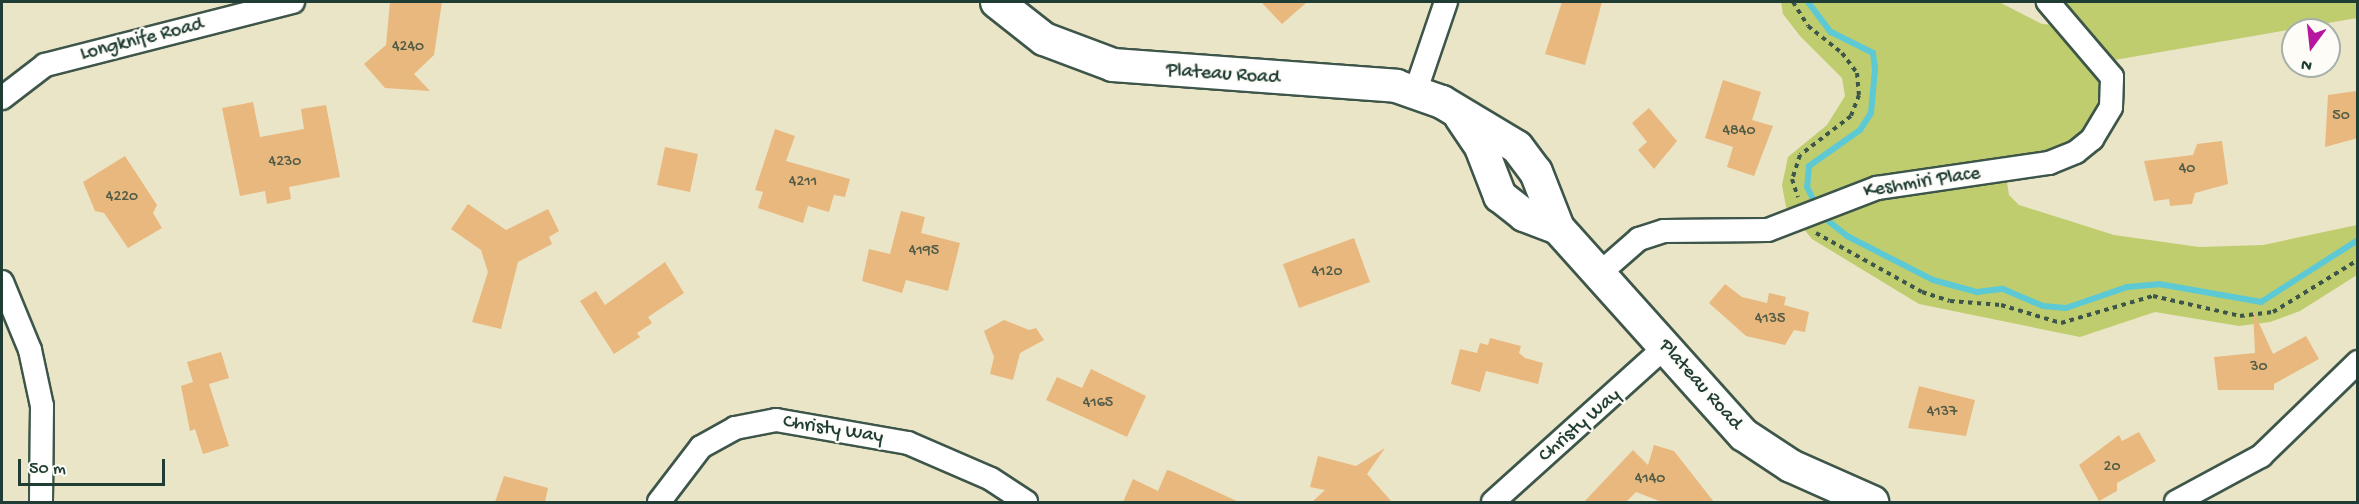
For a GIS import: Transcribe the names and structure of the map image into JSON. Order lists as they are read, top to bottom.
{
  "streets": {
    "street": [
      "Longknife Road",
      "Plateau Road",
      "Keshmiri Place",
      "Christy Way"
    ]
  },
  "crossings": [
    ["Plateau Road", "Keshmiri Place"],
    ["Plateau Road", "Christy Way"]
  ],
  "house_numbers": [
    "4240",
    "50",
    "4840",
    "4230",
    "40",
    "4211",
    "4220",
    "4195",
    "4120",
    "4135",
    "30",
    "4165",
    "4137",
    "20",
    "4140"
  ],
  "scale_bar": "50 m",
  "north": "bottom"
}
